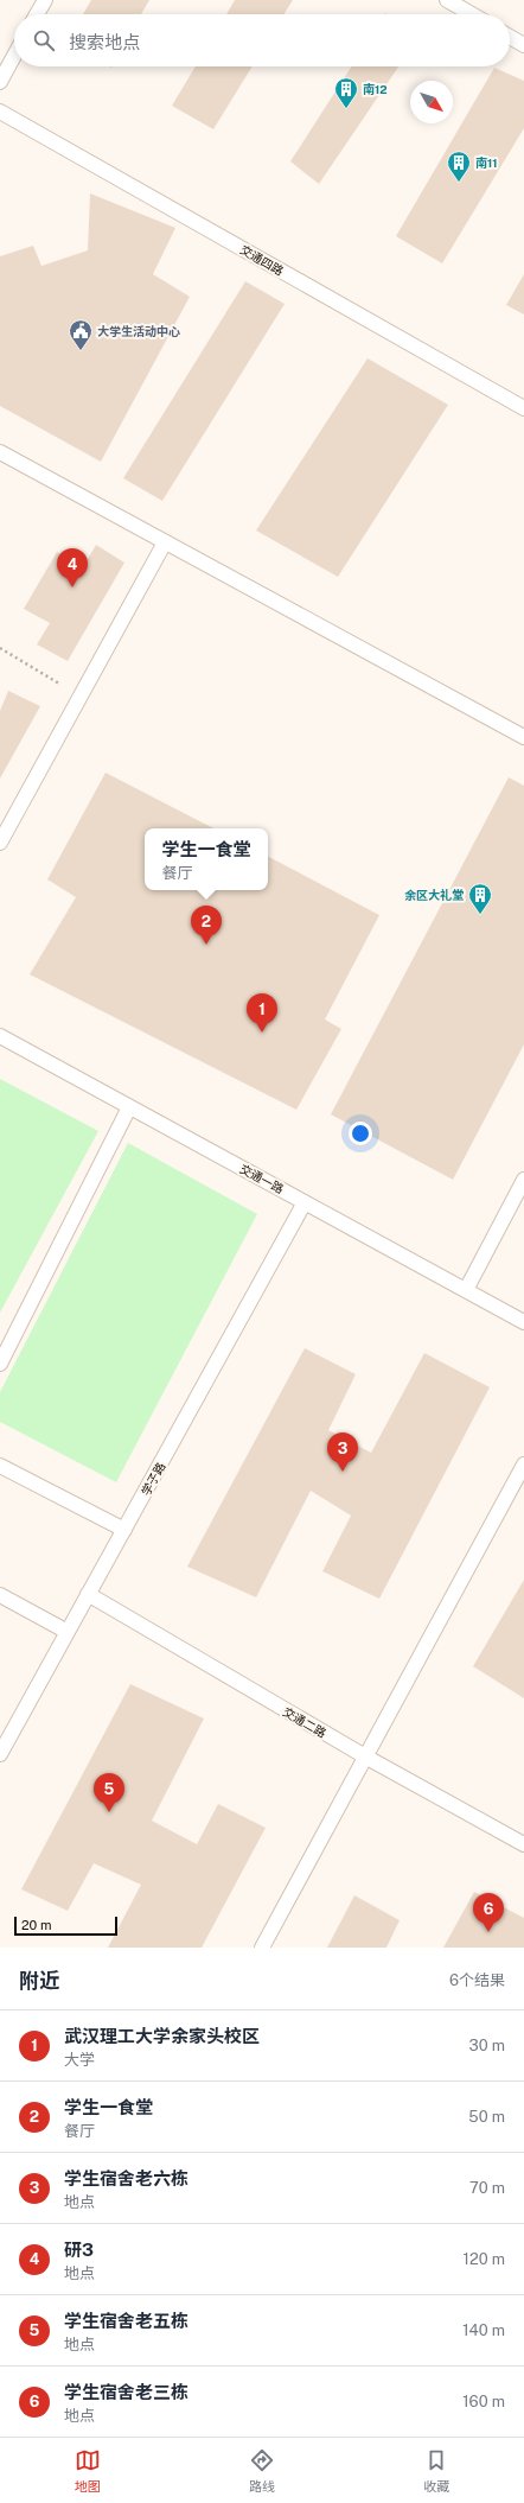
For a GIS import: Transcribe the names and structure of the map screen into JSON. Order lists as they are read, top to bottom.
{
  "streets": {
    "lane": [
      "交通四路",
      "交通一路",
      "学子路",
      "交通二路"
    ]
  },
  "crossings": [
    ["交通一路", "学子路"],
    ["学子路", "交通二路"]
  ],
  "places": {
    "building": ["南12", "南11", "余区大礼堂"],
    "public building": ["大学生活动中心"]
  },
  "scale_bar": "20 m",
  "north": "bottom right",
  "page": {
    "search": "搜索地点",
    "pins": [
      "4",
      "2",
      "1",
      "3",
      "5",
      "6"
    ],
    "popup": ["学生一食堂", "餐厅"],
    "scale": "20 m",
    "heading": ["附近", "6个结果"],
    "list": [
      {
        "mark": "1",
        "name": "武汉理工大学余家头校区",
        "note": "大学",
        "value": "30 m"
      },
      {
        "mark": "2",
        "name": "学生一食堂",
        "note": "餐厅",
        "value": "50 m"
      },
      {
        "mark": "3",
        "name": "学生宿舍老六栋",
        "note": "地点",
        "value": "70 m"
      },
      {
        "mark": "4",
        "name": "研3",
        "note": "地点",
        "value": "120 m"
      },
      {
        "mark": "5",
        "name": "学生宿舍老五栋",
        "note": "地点",
        "value": "140 m"
      },
      {
        "mark": "6",
        "name": "学生宿舍老三栋",
        "note": "地点",
        "value": "160 m"
      }
    ],
    "nav": ["地图", "路线", "收藏"]
  }
}
